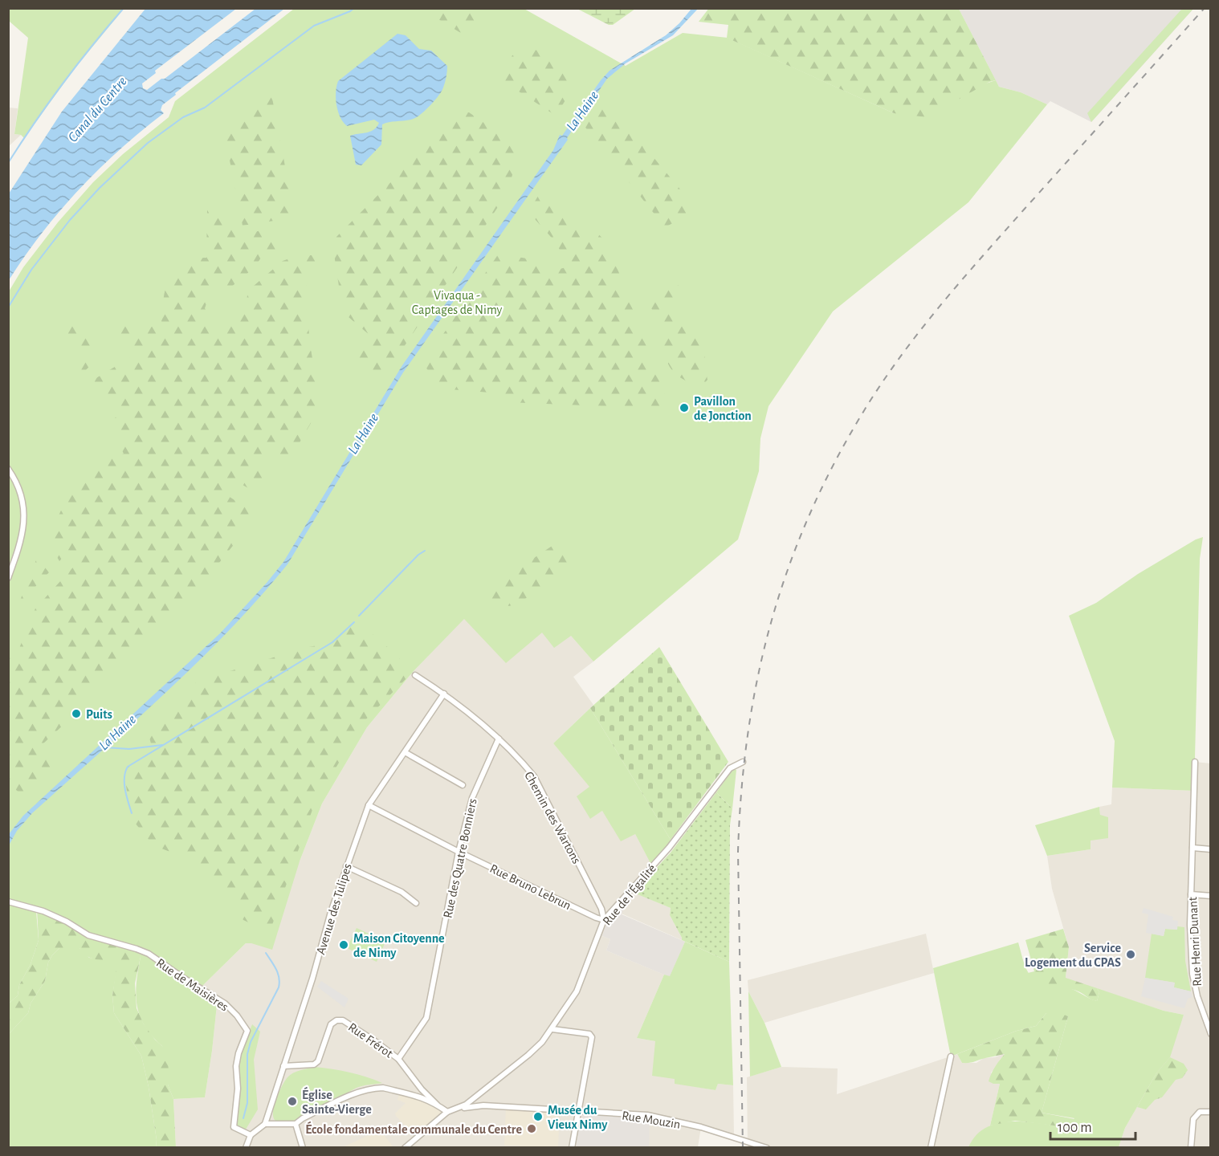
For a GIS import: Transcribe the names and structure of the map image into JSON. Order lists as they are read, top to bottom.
{
  "streets": {
    "street": [
      "Chemin des Wartons",
      "Rue des Quatre Bonniers",
      "Rue Bruno Lebrun",
      "Rue de l'Égalité",
      "Avenue des Tulipes",
      "Rue Henri Dunant",
      "Rue de Maisières",
      "Rue Frérot",
      "Rue Mouzin"
    ]
  },
  "crossings": [
    ["Chemin des Wartons", "Rue des Quatre Bonniers"],
    ["Chemin des Wartons", "Rue Bruno Lebrun"],
    ["Chemin des Wartons", "Rue de l'Égalité"],
    ["Chemin des Wartons", "Avenue des Tulipes"],
    ["Rue des Quatre Bonniers", "Rue Bruno Lebrun"],
    ["Rue des Quatre Bonniers", "Rue Frérot"],
    ["Rue Bruno Lebrun", "Rue de l'Égalité"],
    ["Rue Bruno Lebrun", "Avenue des Tulipes"],
    ["Rue de l'Égalité", "Rue Mouzin"],
    ["Avenue des Tulipes", "Rue Frérot"]
  ],
  "water": ["Canal du Centre", "La Haine"],
  "parks": ["Vivaqua - Captages de Nimy"],
  "places": [
    "Pavillon de Jonction",
    "Puits",
    "Maison Citoyenne de Nimy",
    "Service Logement du CPAS",
    "Église Sainte-Vierge",
    "Musée du Vieux Nimy",
    "École fondamentale communale du Centre"
  ],
  "scale_bar": "100 m"
}
